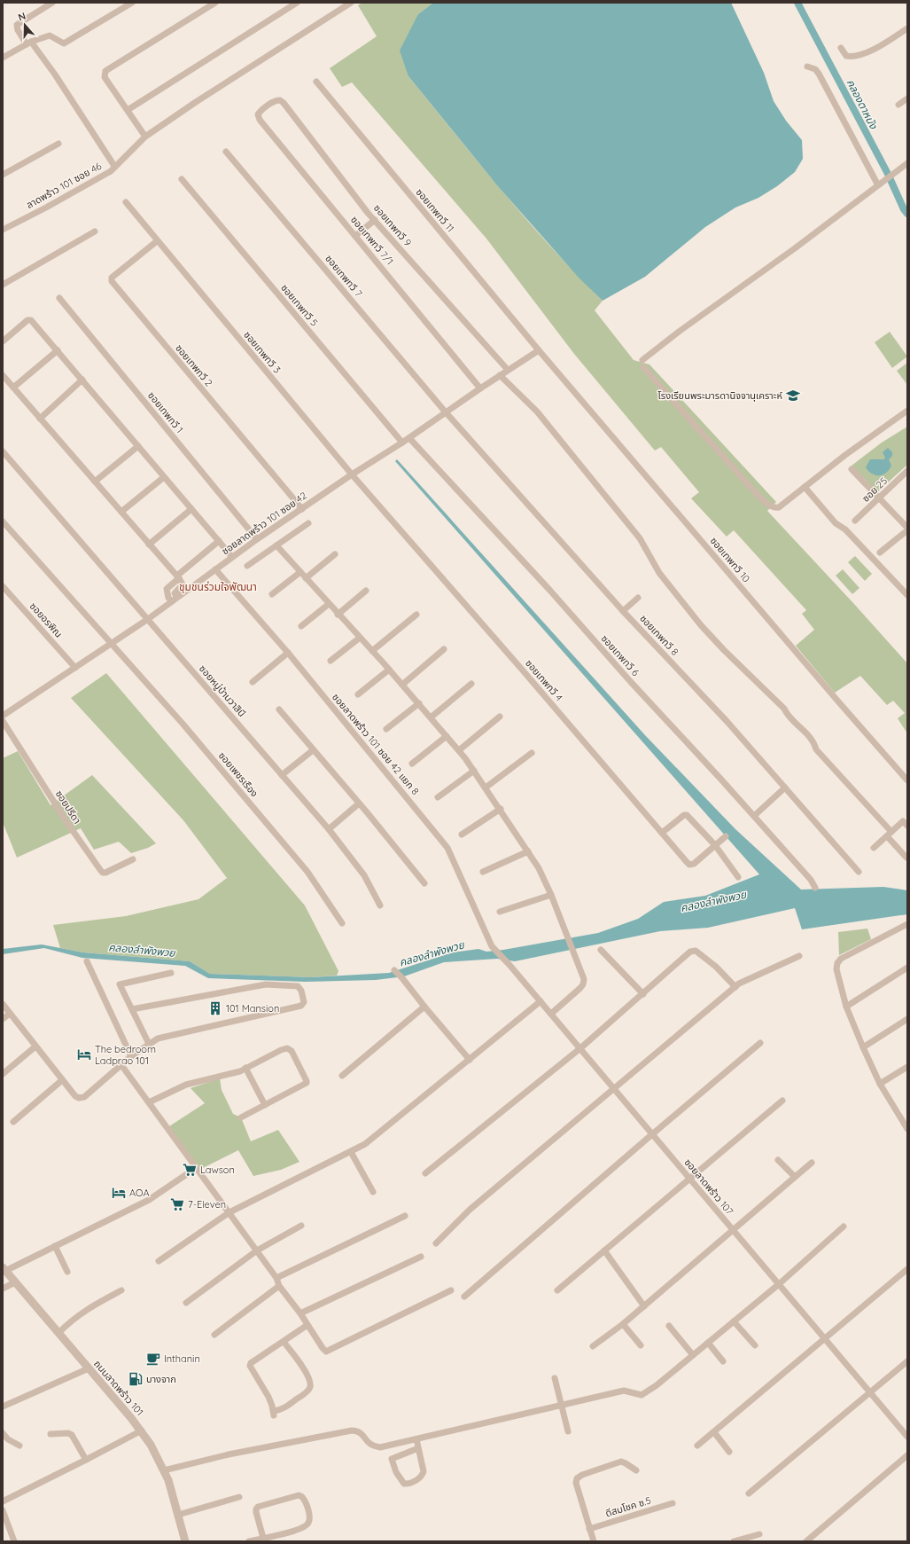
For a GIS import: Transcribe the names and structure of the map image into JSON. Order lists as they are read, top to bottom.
{
  "streets": {
    "street": [
      "ลาดพร้าว 101 ซอย 46",
      "ซอยเทพทวี 11",
      "ซอยเทพทวี 9",
      "ซอยเทพทวี 7/1",
      "ซอยเทพทวี 7",
      "ซอยเทพทวี 5",
      "ซอยเทพทวี 3",
      "ซอยเทพทวี 2",
      "ซอยเทพทวี 1",
      "ซอย 25",
      "ซอยลาดพร้าว 101 ซอย 42",
      "ซอยเทพทวี 10",
      "ซอยอรพิณ",
      "ซอยเทพทวี 8",
      "ซอยเทพทวี 6",
      "ซอยเทพทวี 4",
      "ซอยหมู่บ้านวาสินี",
      "ซอยลาดพร้าว 101 ซอย 42 แยก 8",
      "ซอยเพชรเรือง",
      "ซอยปรีดา",
      "ซอยลาดพร้าว 107",
      "ถนนลาดพร้าว 101",
      "ดีสมโชค ซ.5"
    ]
  },
  "crossings": [
    ["ซอยเทพทวี 11", "ซอยลาดพร้าว 101 ซอย 42"],
    ["ซอยเทพทวี 11", "ซอยเทพทวี 10"],
    ["ซอยเทพทวี 9", "ซอยเทพทวี 7/1"],
    ["ซอยเทพทวี 9", "ซอยลาดพร้าว 101 ซอย 42"],
    ["ซอยเทพทวี 7/1", "ซอยลาดพร้าว 101 ซอย 42"],
    ["ซอยเทพทวี 7", "ซอยลาดพร้าว 101 ซอย 42"],
    ["ซอยเทพทวี 7", "ซอยเทพทวี 8"],
    ["ซอยเทพทวี 5", "ซอยลาดพร้าว 101 ซอย 42"],
    ["ซอยเทพทวี 3", "ซอยเทพทวี 2"],
    ["ซอยเทพทวี 3", "ซอยลาดพร้าว 101 ซอย 42"],
    ["ซอยเทพทวี 3", "ซอยเทพทวี 4"],
    ["ซอยเทพทวี 2", "ซอยลาดพร้าว 101 ซอย 42"],
    ["ซอยเทพทวี 1", "ซอยลาดพร้าว 101 ซอย 42"],
    ["ซอยลาดพร้าว 101 ซอย 42", "ซอยเทพทวี 10"],
    ["ซอยลาดพร้าว 101 ซอย 42", "ซอยอรพิณ"],
    ["ซอยลาดพร้าว 101 ซอย 42", "ซอยเทพทวี 8"],
    ["ซอยลาดพร้าว 101 ซอย 42", "ซอยเทพทวี 6"],
    ["ซอยลาดพร้าว 101 ซอย 42", "ซอยเทพทวี 4"],
    ["ซอยลาดพร้าว 101 ซอย 42", "ซอยหมู่บ้านวาสินี"],
    ["ซอยลาดพร้าว 101 ซอย 42", "ซอยลาดพร้าว 101 ซอย 42 แยก 8"],
    ["ซอยลาดพร้าว 101 ซอย 42", "ซอยเพชรเรือง"],
    ["ซอยลาดพร้าว 101 ซอย 42 แยก 8", "ซอยลาดพร้าว 107"]
  ],
  "districts": ["ชุมชนร่วมใจพัฒนา"],
  "water": ["คลองตาหนัง", "คลองลำพังพวย"],
  "places": {
    "school or university": ["โรงเรียนพระมารดานิจจานุเคราะห์"],
    "building": ["101 Mansion"],
    "hotel": ["The bedroom Ladprao 101", "AOA"],
    "supermarket": ["Lawson", "7-Eleven"],
    "cafe": ["Inthanin"],
    "fuel station": ["บางจาก"]
  },
  "north": "top"
}
